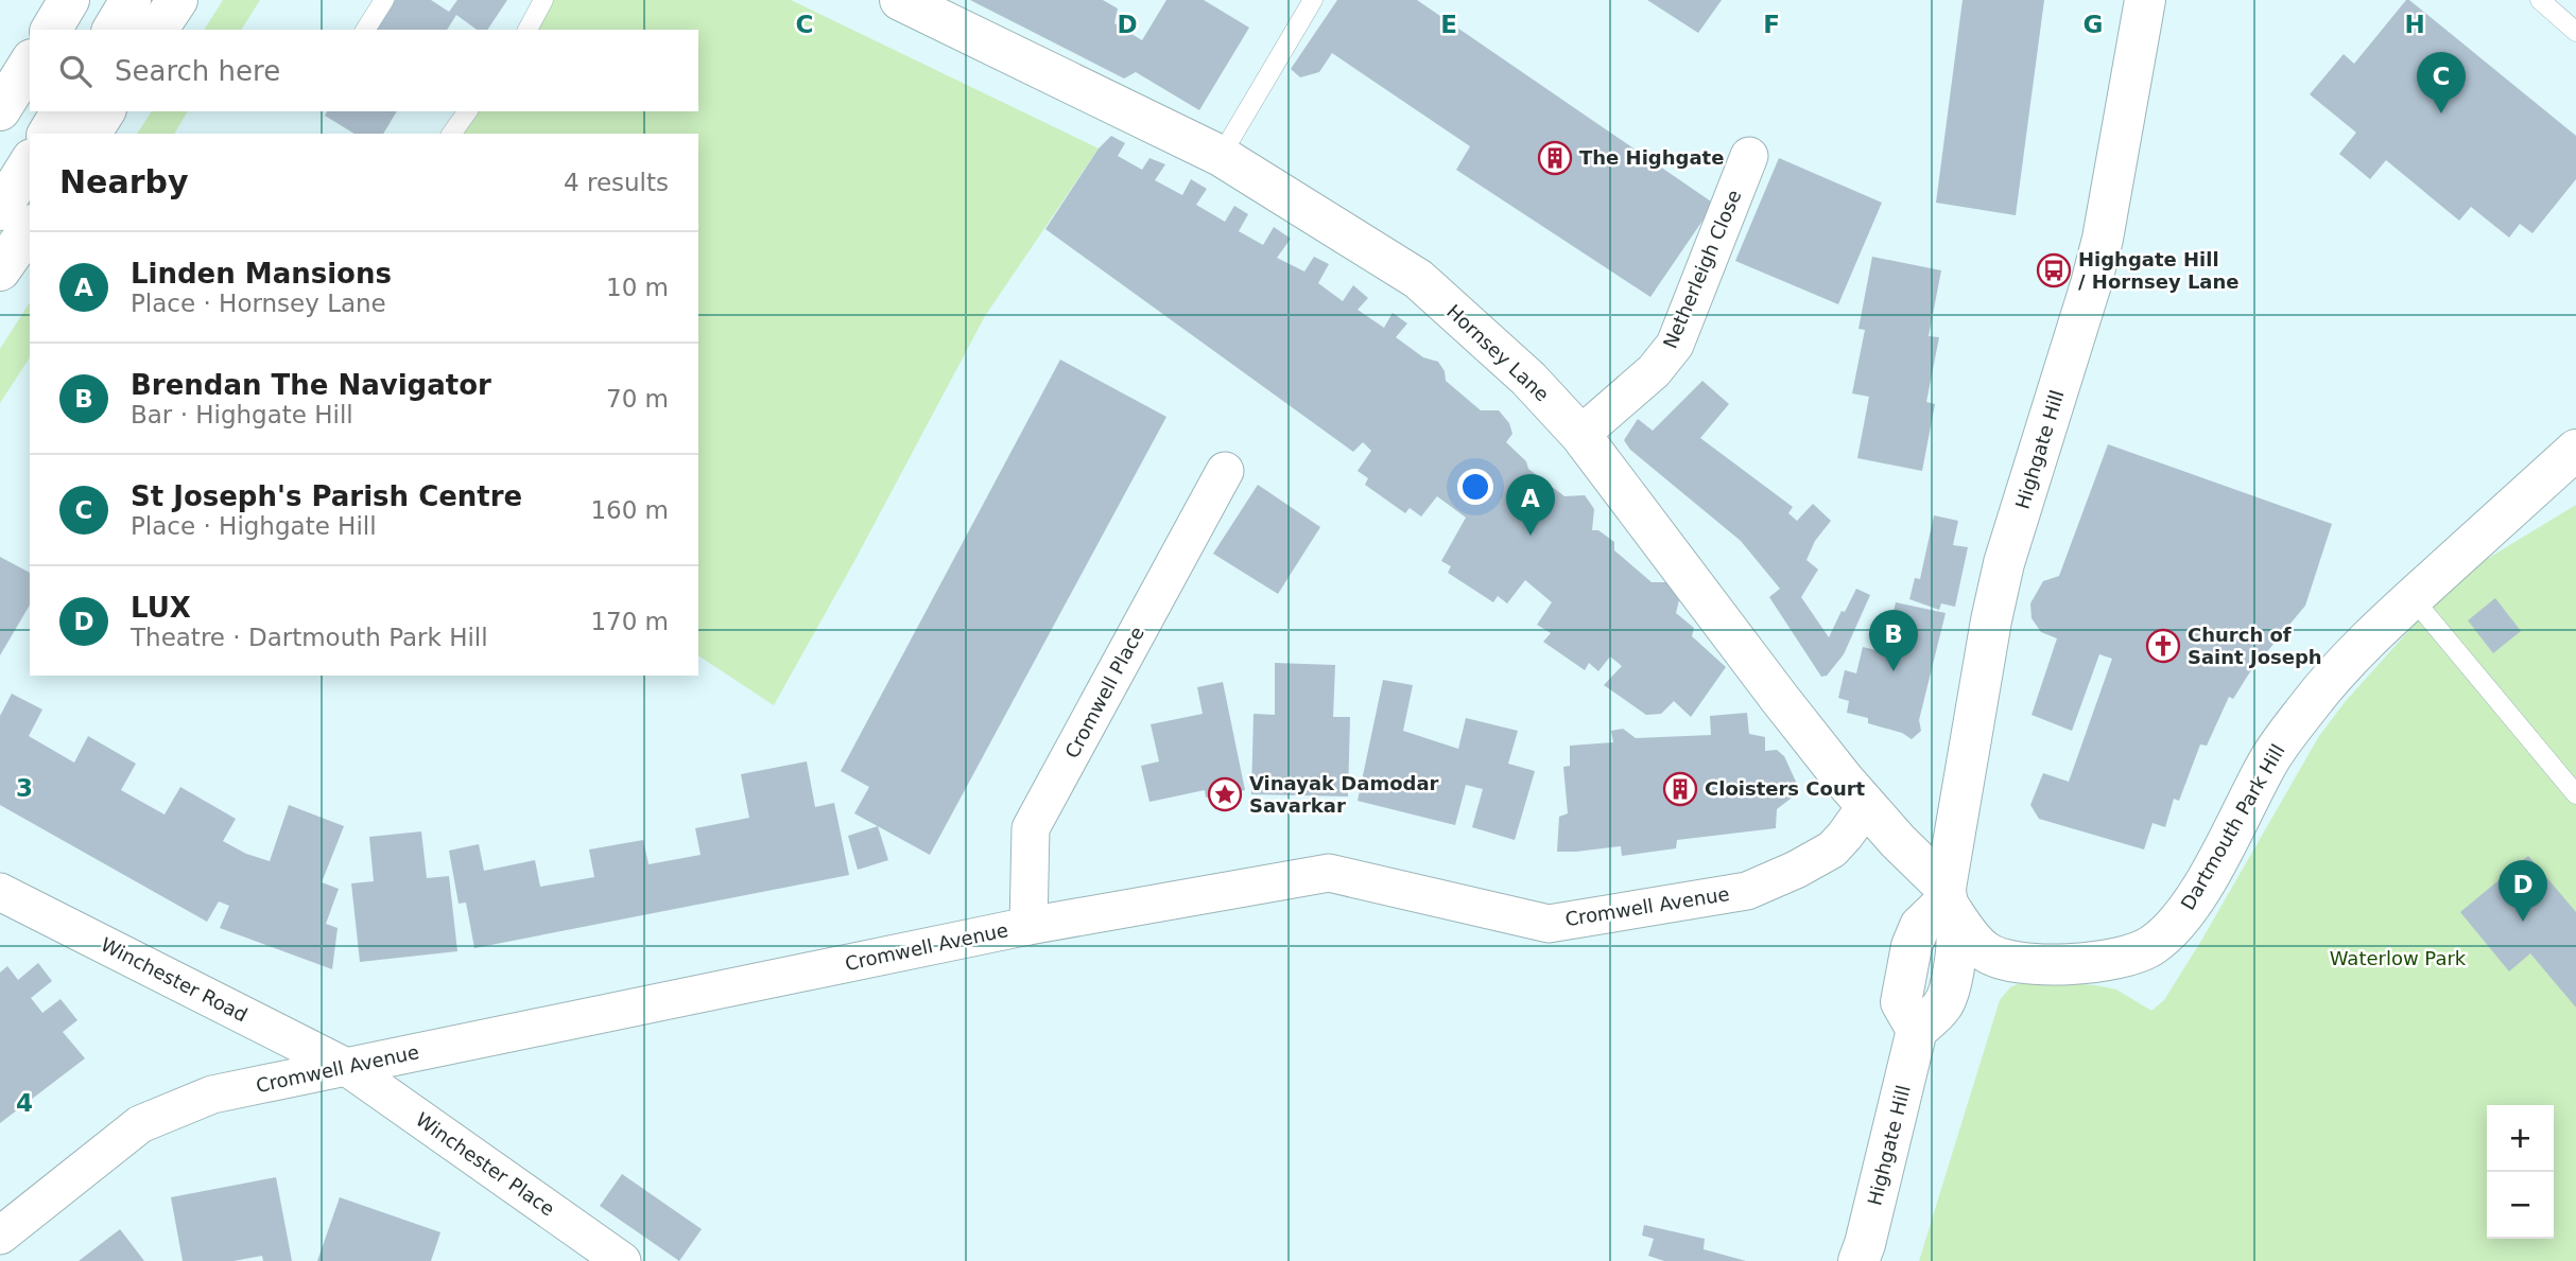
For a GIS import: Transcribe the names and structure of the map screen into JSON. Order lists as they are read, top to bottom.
{
  "streets": {
    "main road": ["Hornsey Lane", "Highgate Hill", "Dartmouth Park Hill"],
    "street": [
      "Netherleigh Close",
      "Cromwell Place",
      "Cromwell Avenue",
      "Winchester Road",
      "Winchester Place"
    ]
  },
  "crossings": [
    ["Netherleigh Close", "Hornsey Lane"],
    ["Hornsey Lane", "Highgate Hill"],
    ["Hornsey Lane", "Dartmouth Park Hill"],
    ["Hornsey Lane", "Cromwell Avenue"],
    ["Highgate Hill", "Dartmouth Park Hill"],
    ["Cromwell Place", "Cromwell Avenue"],
    ["Cromwell Avenue", "Winchester Road"],
    ["Cromwell Avenue", "Winchester Place"],
    ["Winchester Road", "Winchester Place"]
  ],
  "parks": ["Waterlow Park"],
  "places": {
    "building": ["The Highgate", "Cloisters Court"],
    "bus stop": ["Highgate Hill / Hornsey Lane"],
    "church": ["Church of Saint Joseph"],
    "place": ["Vinayak Damodar Savarkar"]
  },
  "page": {
    "search": "Search here",
    "pins": [
      "C",
      "A",
      "B",
      "D"
    ],
    "heading": ["Nearby", "4 results"],
    "list": [
      {
        "mark": "A",
        "name": "Linden Mansions",
        "note": "Place · Hornsey Lane",
        "value": "10 m"
      },
      {
        "mark": "B",
        "name": "Brendan The Navigator",
        "note": "Bar · Highgate Hill",
        "value": "70 m"
      },
      {
        "mark": "C",
        "name": "St Joseph's Parish Centre",
        "note": "Place · Highgate Hill",
        "value": "160 m"
      },
      {
        "mark": "D",
        "name": "LUX",
        "note": "Theatre · Dartmouth Park Hill",
        "value": "170 m"
      }
    ],
    "map_buttons": ["+", "−"]
  },
  "grid": {
    "columns": [
      "C",
      "D",
      "E",
      "F",
      "G",
      "H"
    ],
    "rows": ["3", "4"]
  }
}
